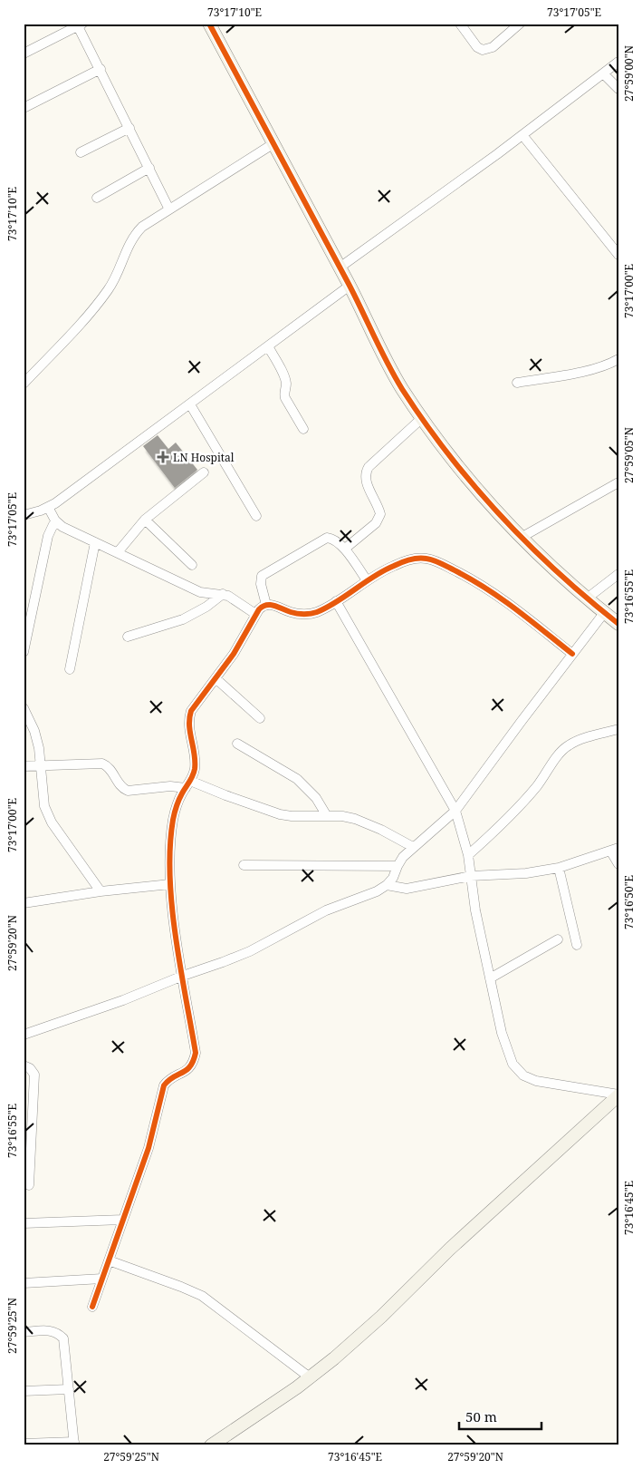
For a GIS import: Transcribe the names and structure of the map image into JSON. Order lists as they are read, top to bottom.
{
  "places": {
    "health": ["LN Hospital"]
  },
  "scale_bar": "50 m",
  "coordinates": [
    "73°17'10\"E",
    "73°17'05\"E",
    "27°59'00\"N",
    "73°17'00\"E",
    "27°59'05\"N",
    "73°16'55\"E",
    "73°16'50\"E",
    "27°59'20\"N",
    "73°16'45\"E",
    "27°59'25\"N"
  ]
}
